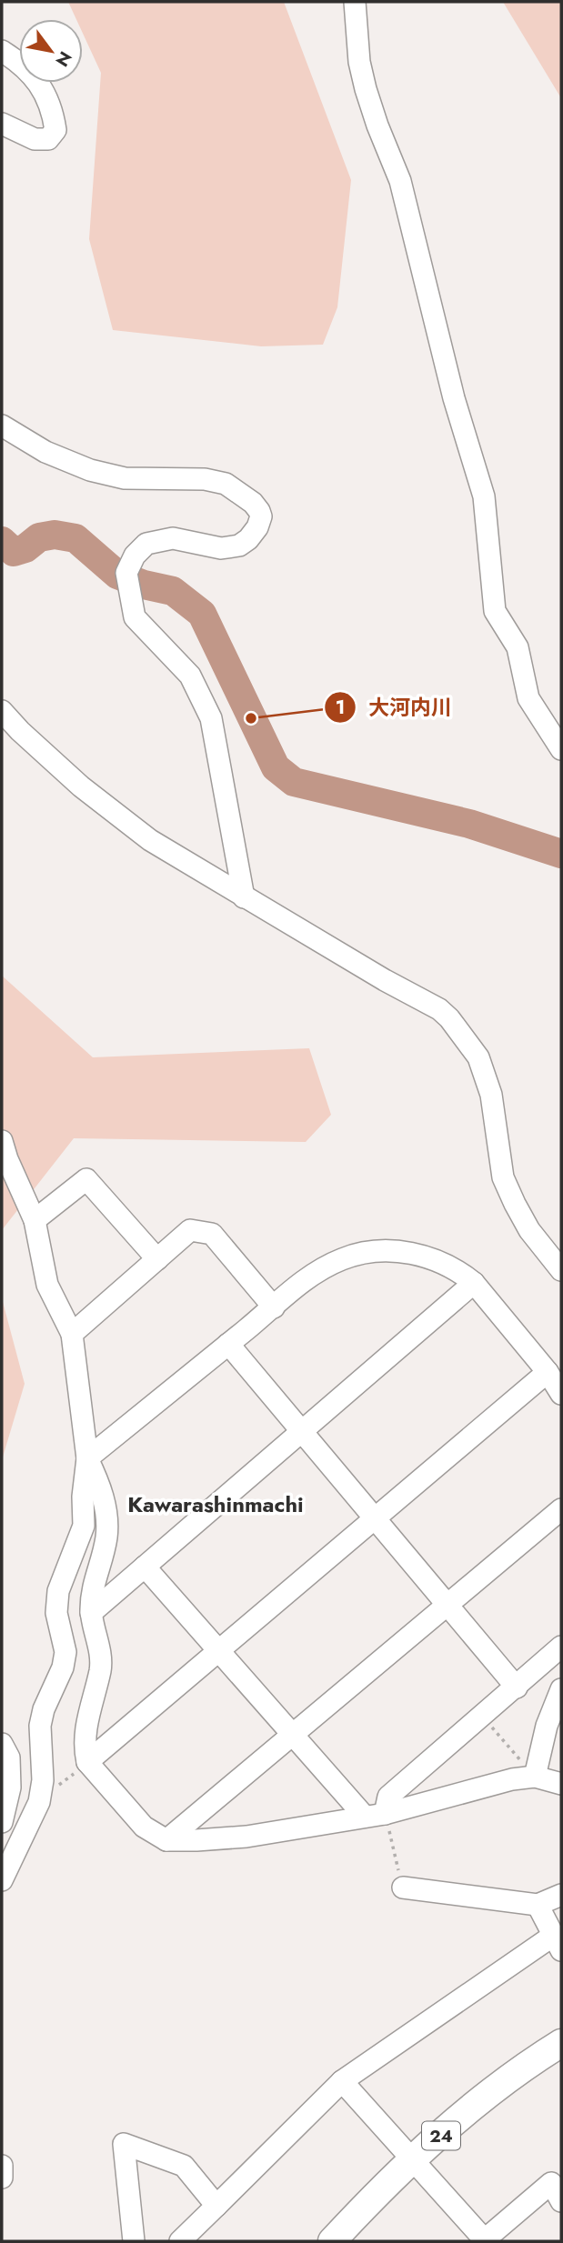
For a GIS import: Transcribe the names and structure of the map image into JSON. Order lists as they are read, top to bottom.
{
  "streets": {
    "main road": ["24"]
  },
  "districts": ["Kawarashinmachi"],
  "places": ["大河内川"],
  "north": "bottom right"
}
